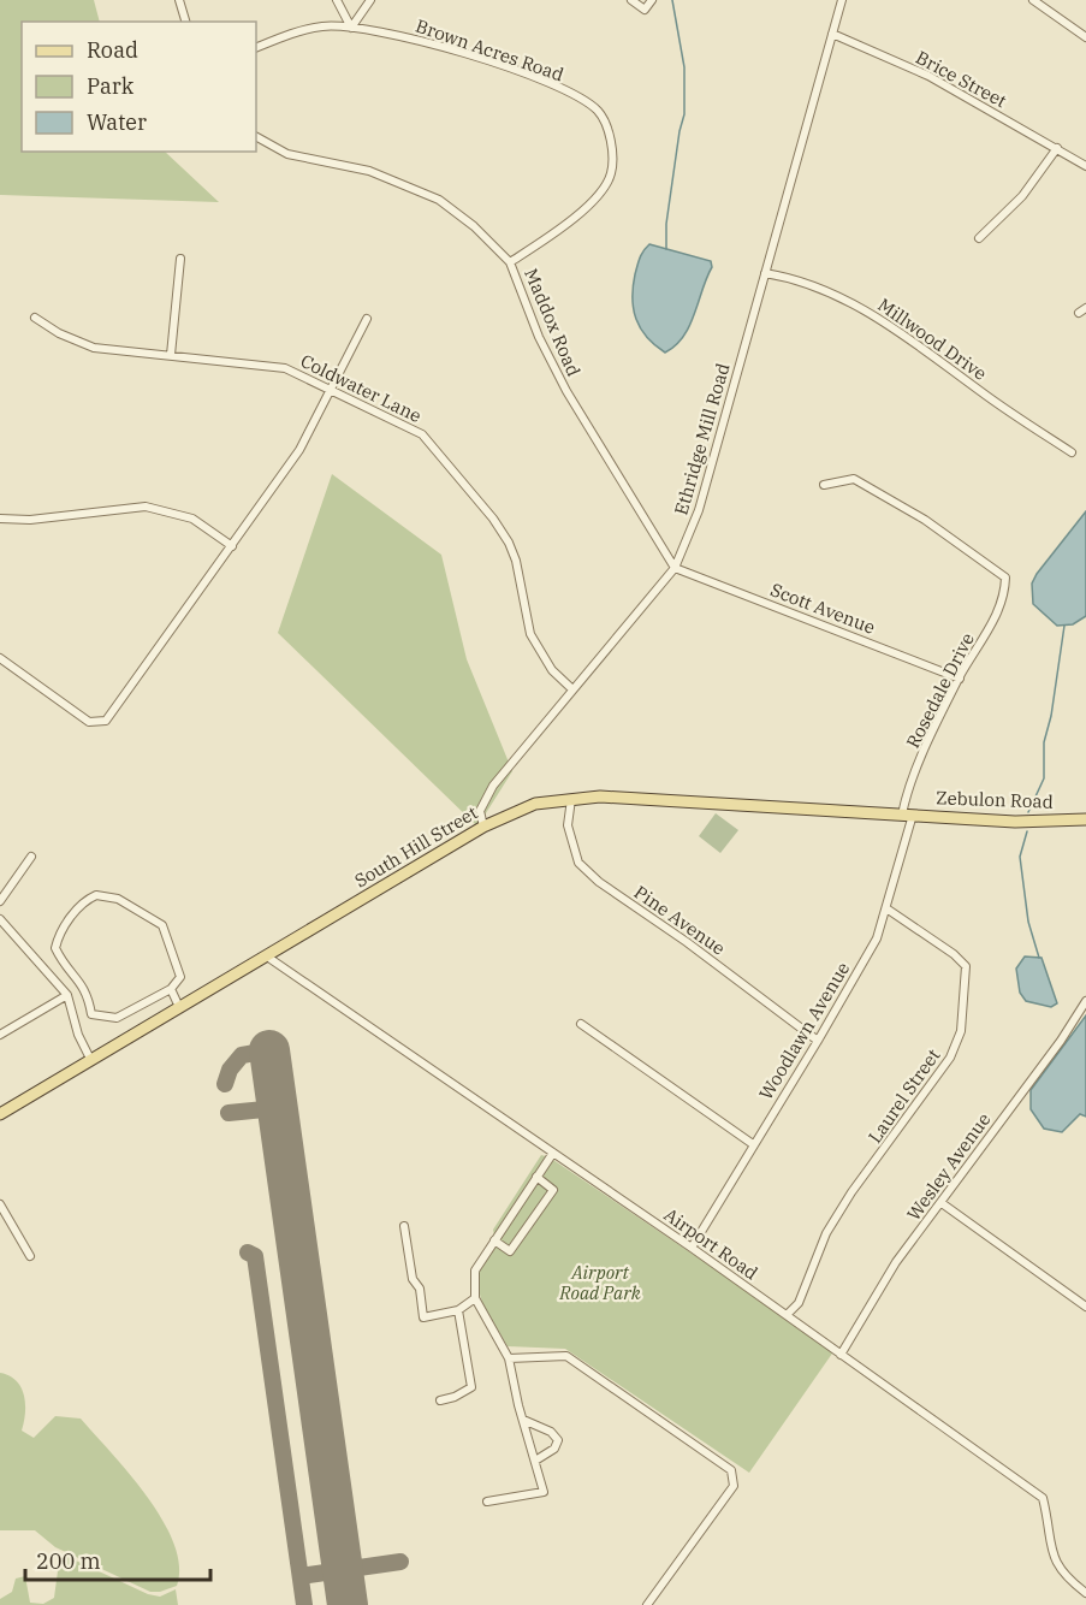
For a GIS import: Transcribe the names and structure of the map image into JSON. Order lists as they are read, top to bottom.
{
  "streets": {
    "main road": ["Zebulon Road", "South Hill Street"],
    "street": [
      "Brown Acres Road",
      "Brice Street",
      "Maddox Road",
      "Millwood Drive",
      "Coldwater Lane",
      "Ethridge Mill Road",
      "Scott Avenue",
      "Rosedale Drive",
      "Pine Avenue",
      "Woodlawn Avenue",
      "Laurel Street",
      "Wesley Avenue",
      "Airport Road"
    ]
  },
  "crossings": [
    ["Brown Acres Road", "Maddox Road"],
    ["Brice Street", "Ethridge Mill Road"],
    ["Maddox Road", "Ethridge Mill Road"],
    ["Maddox Road", "Scott Avenue"],
    ["Millwood Drive", "Ethridge Mill Road"],
    ["Coldwater Lane", "Ethridge Mill Road"],
    ["Ethridge Mill Road", "Scott Avenue"],
    ["Ethridge Mill Road", "South Hill Street"],
    ["Scott Avenue", "Rosedale Drive"],
    ["Rosedale Drive", "Zebulon Road"],
    ["Rosedale Drive", "South Hill Street"],
    ["Rosedale Drive", "Woodlawn Avenue"],
    ["Zebulon Road", "South Hill Street"],
    ["Zebulon Road", "Woodlawn Avenue"],
    ["South Hill Street", "Pine Avenue"],
    ["South Hill Street", "Woodlawn Avenue"],
    ["South Hill Street", "Airport Road"],
    ["Pine Avenue", "Woodlawn Avenue"],
    ["Woodlawn Avenue", "Laurel Street"],
    ["Woodlawn Avenue", "Airport Road"],
    ["Laurel Street", "Airport Road"],
    ["Wesley Avenue", "Airport Road"]
  ],
  "parks": ["Airport Road Park"],
  "legend": ["Road", "Park", "Water"],
  "scale_bar": "200 m"
}
